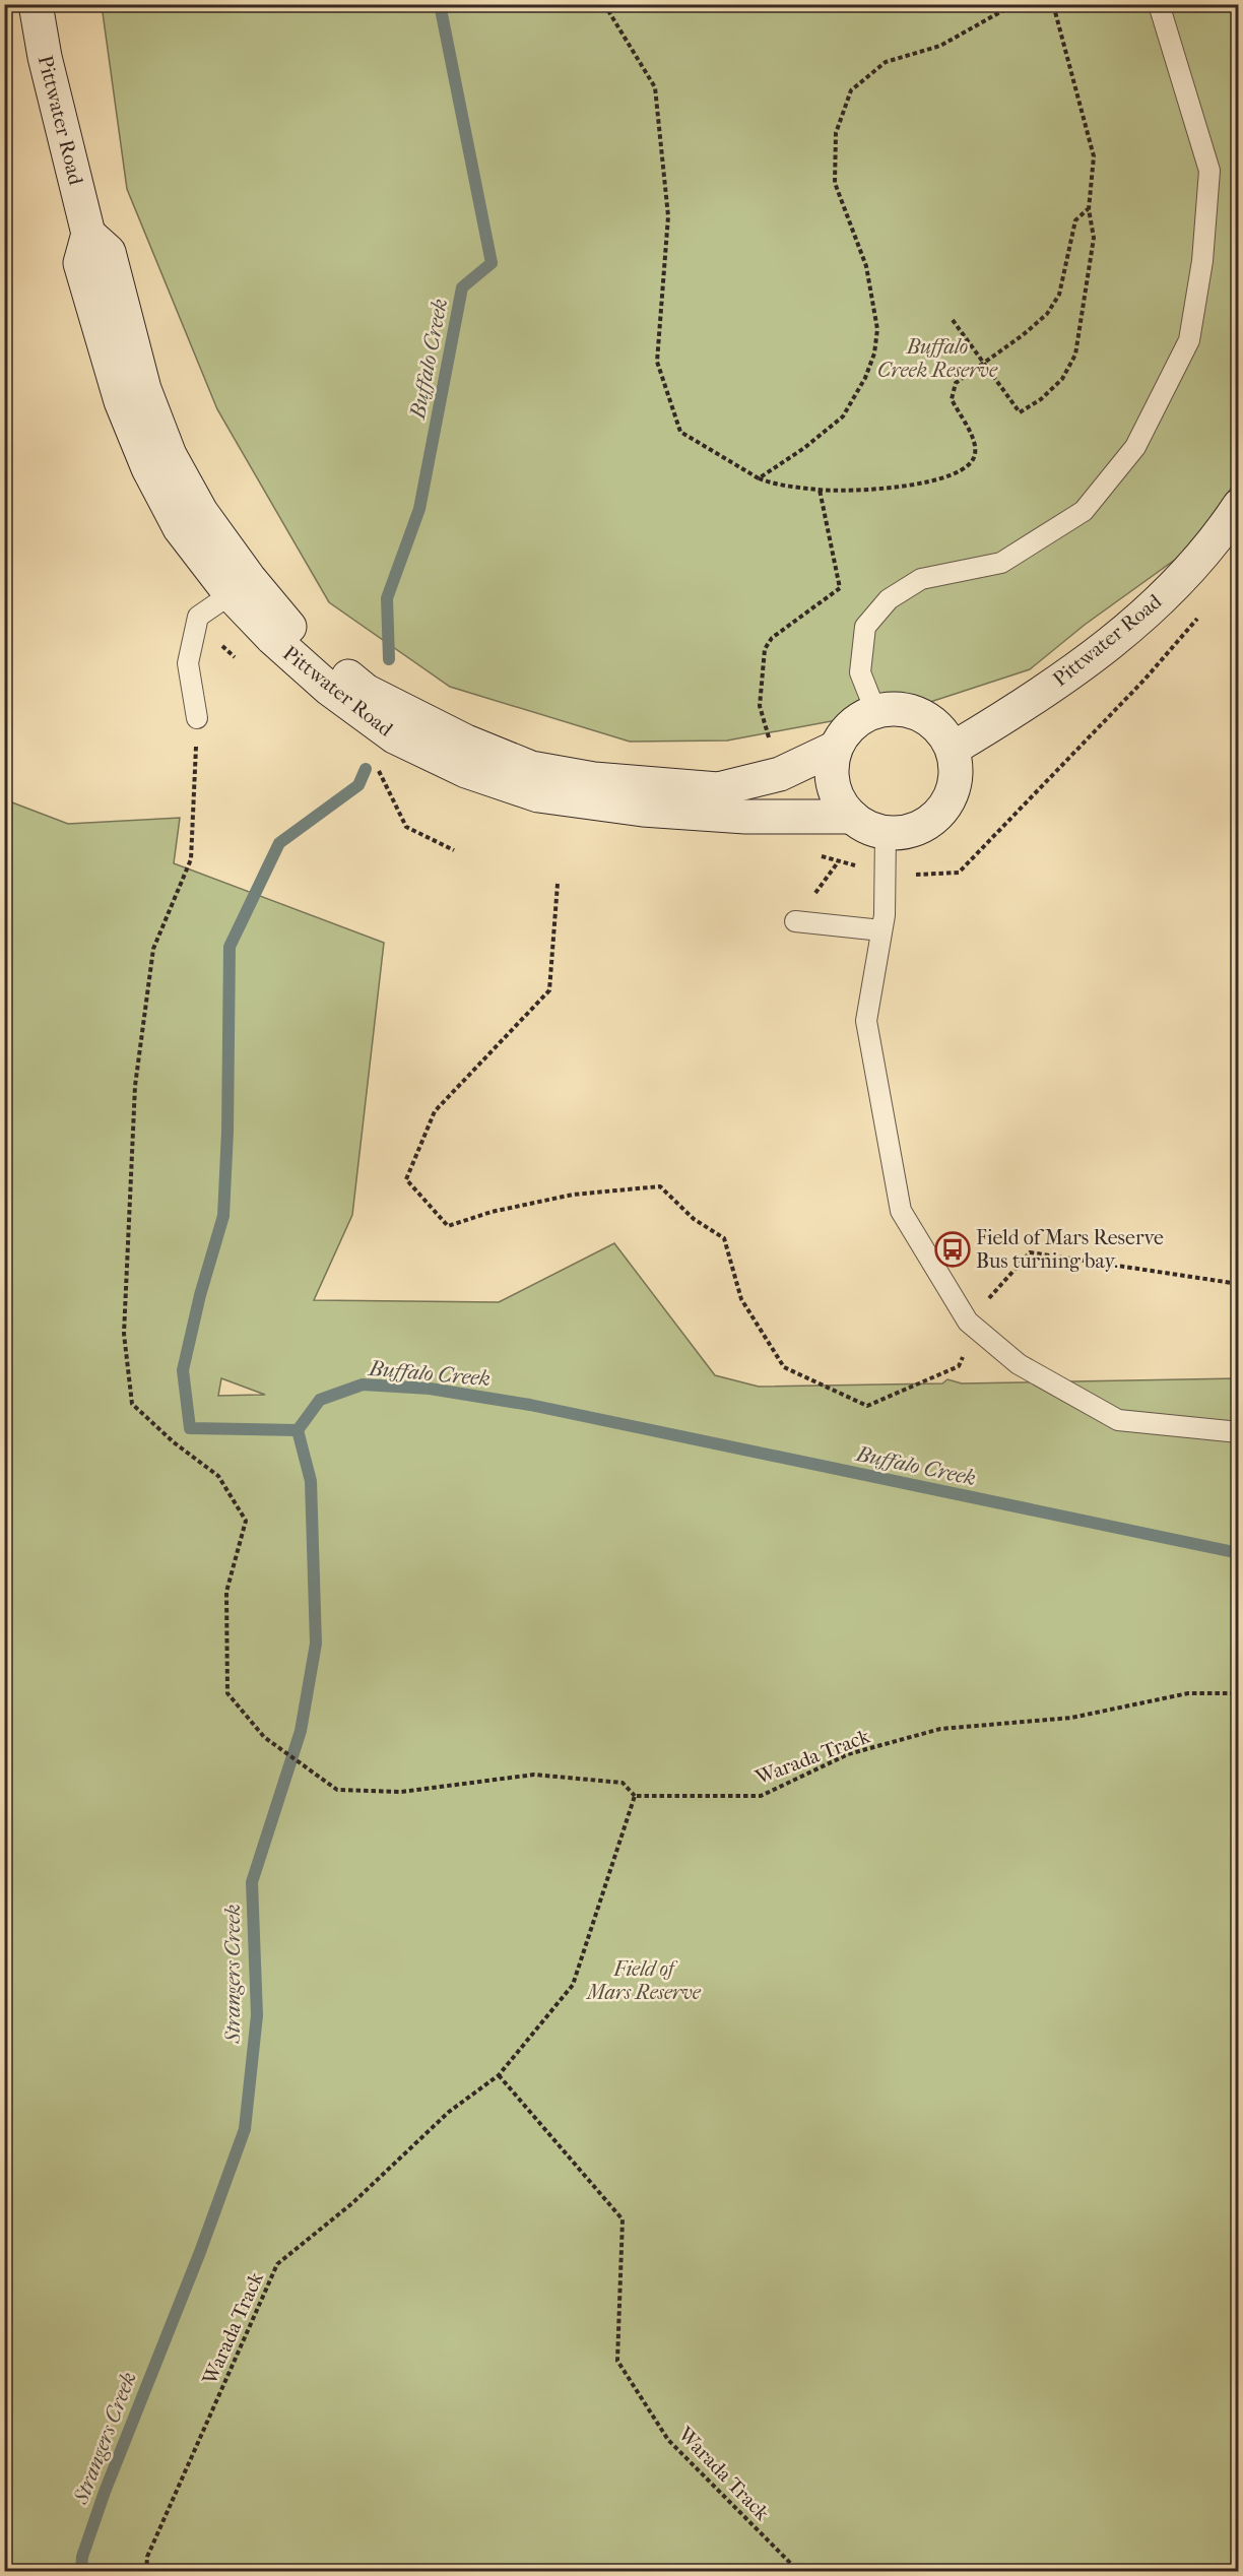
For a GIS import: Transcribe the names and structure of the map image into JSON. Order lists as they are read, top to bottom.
{
  "streets": {
    "main road": ["Pittwater Road"],
    "path": ["Warada Track"]
  },
  "water": ["Buffalo Creek", "Strangers Creek"],
  "parks": ["Buffalo Creek Reserve", "Field of Mars Reserve"],
  "places": {
    "bus stop": ["Field of Mars Reserve Bus turning bay."]
  }
}
